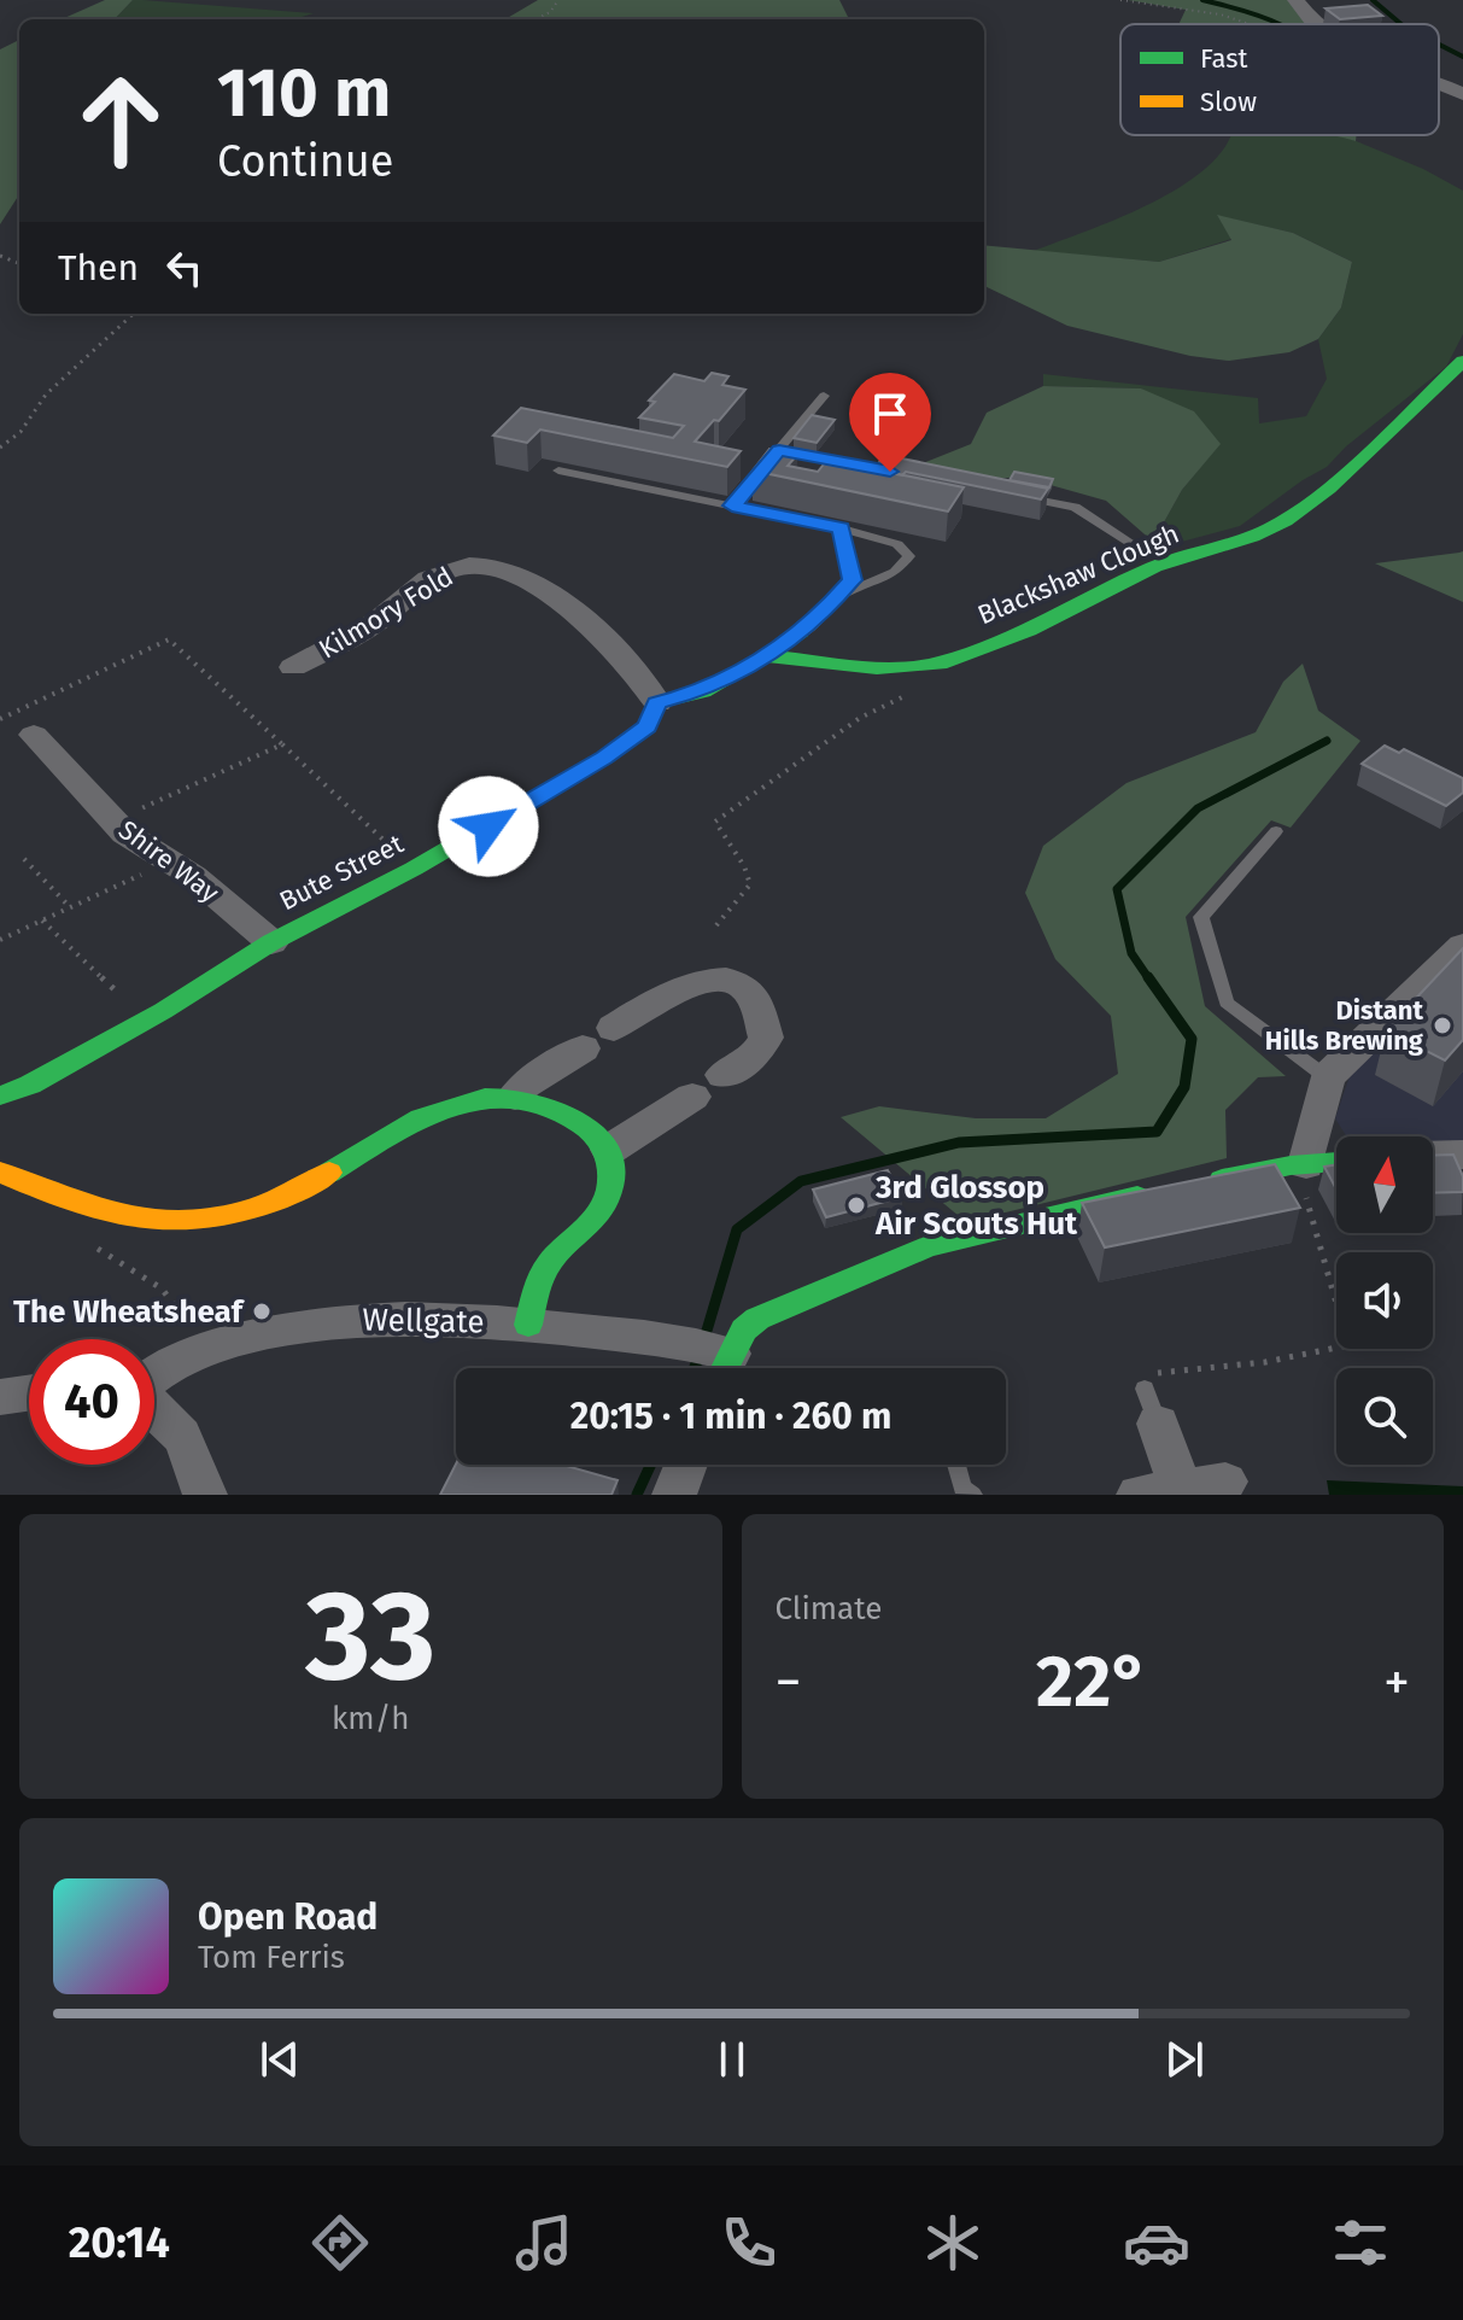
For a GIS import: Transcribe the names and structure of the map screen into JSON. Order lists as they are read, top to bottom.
{
  "streets": {
    "street": [
      "Blackshaw Clough",
      "Kilmory Fold",
      "Shire Way",
      "Bute Street",
      "Wellgate"
    ]
  },
  "crossings": [
    ["Kilmory Fold", "Bute Street"],
    ["Shire Way", "Bute Street"]
  ],
  "places": ["Distant Hills Brewing", "3rd Glossop Air Scouts Hut", "The Wheatsheaf"],
  "legend": ["Fast", "Slow"],
  "north": "top",
  "page": {
    "turn": ["110 m", "Continue"],
    "then": "Then",
    "limit": "40",
    "trip": "20:15 · 1 min · 260 m",
    "tile": [
      ["33", "km/h"],
      "Climate"
    ],
    "heat": ["−", "22°", "+"],
    "song": ["Open Road", "Tom Ferris"],
    "tabs": "20:14"
  }
}
